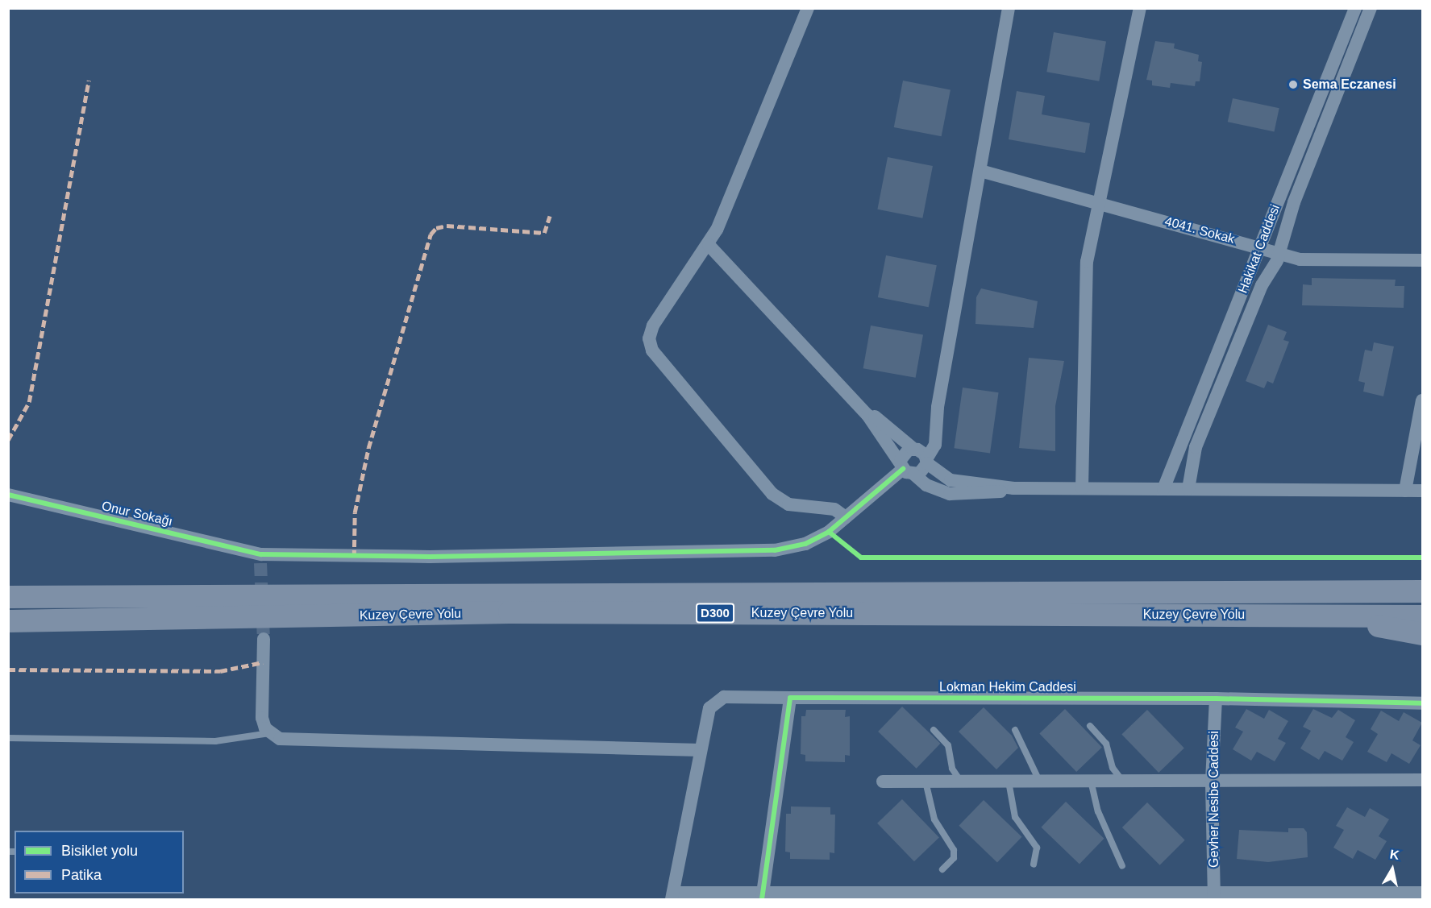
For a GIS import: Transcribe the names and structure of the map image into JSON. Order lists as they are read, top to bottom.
{
  "streets": {
    "highway": ["D300", "Kuzey Çevre Yolu"],
    "street": [
      "4041. Sokak",
      "Hakikat Caddesi",
      "Onur Sokağı",
      "Lokman Hekim Caddesi",
      "Gevher Nesibe Caddesi"
    ]
  },
  "crossings": [
    ["4041. Sokak", "Hakikat Caddesi"],
    ["Lokman Hekim Caddesi", "Gevher Nesibe Caddesi"]
  ],
  "places": ["Sema Eczanesi"],
  "legend": ["Bisiklet yolu", "Patika"],
  "north": "top"
}
